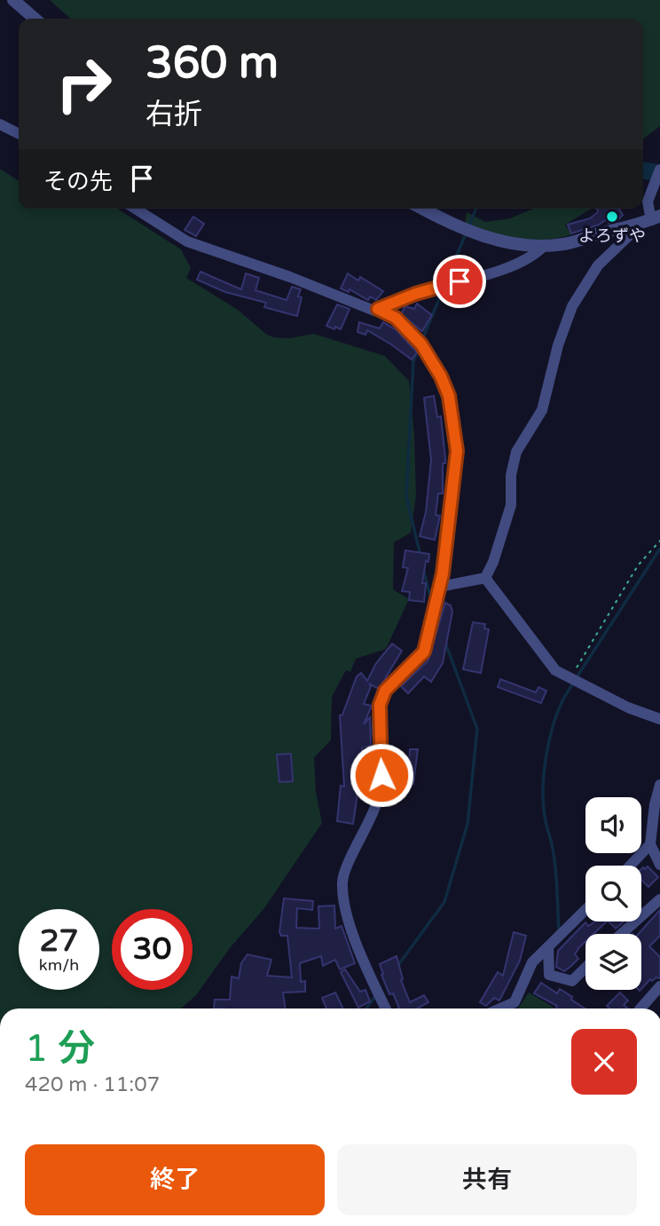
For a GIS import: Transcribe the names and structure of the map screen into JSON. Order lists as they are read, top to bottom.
{
  "places": ["よろずや"],
  "page": {
    "turn": ["360 m", "右折"],
    "then": "その先",
    "speed": "27 km/h",
    "limit": "30",
    "heading": ["1 分", "420 m · 11:07"],
    "buttons": ["終了", "共有"]
  }
}
